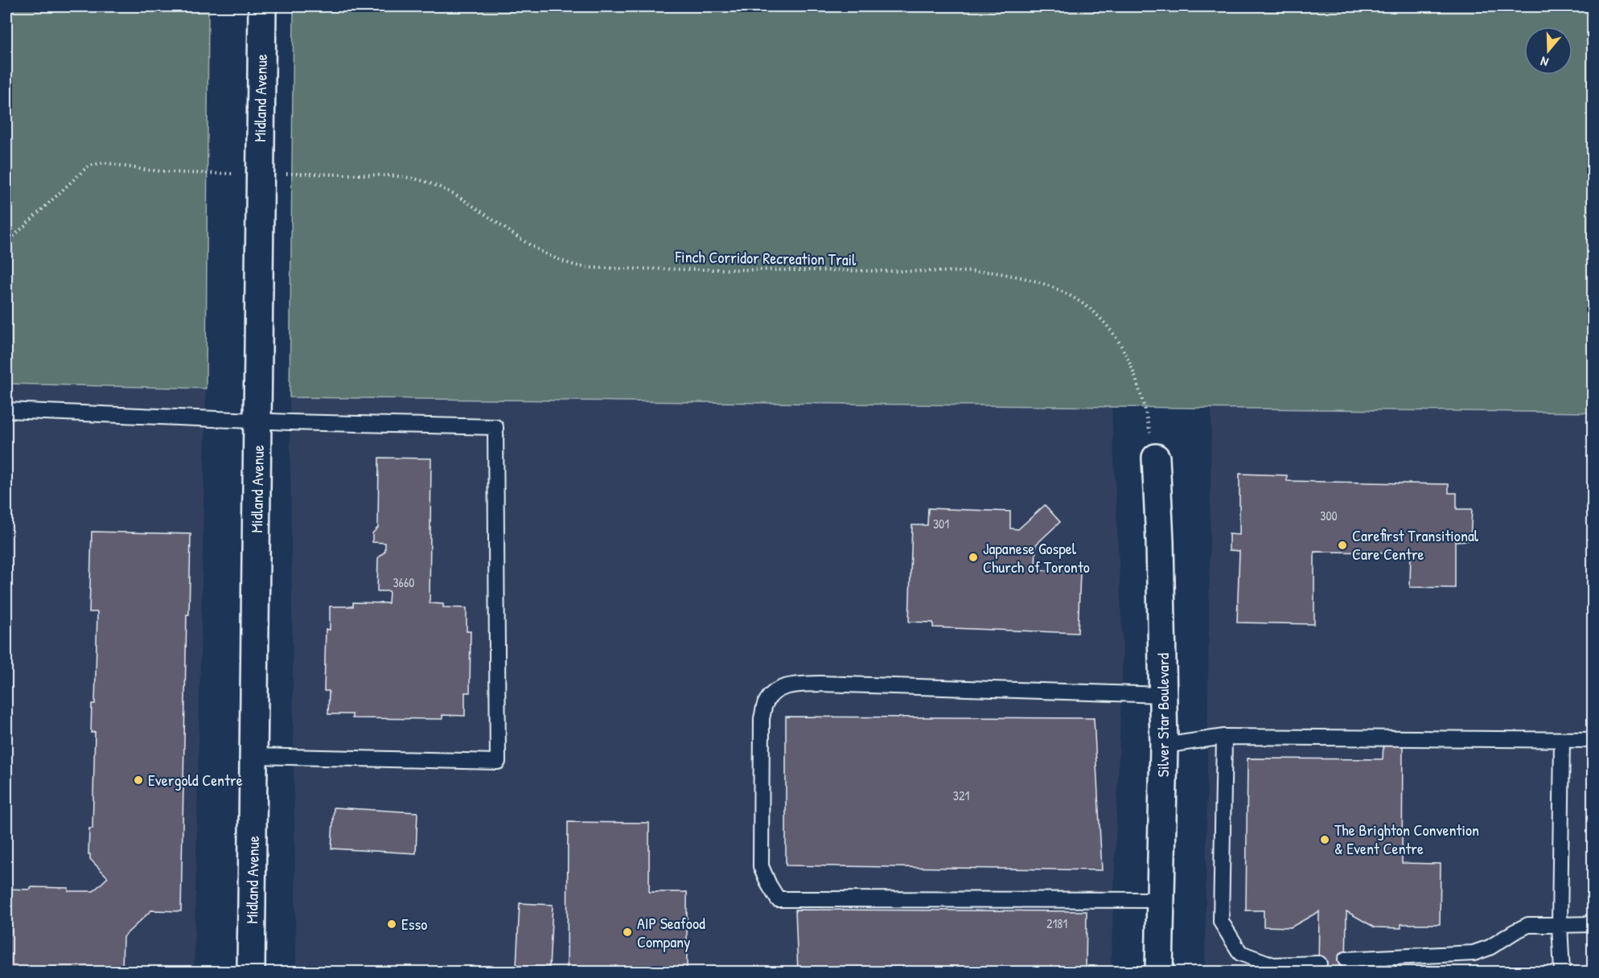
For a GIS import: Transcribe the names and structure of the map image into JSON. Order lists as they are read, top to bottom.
{
  "streets": {
    "main road": ["Midland Avenue", "Silver Star Boulevard"],
    "path": ["Finch Corridor Recreation Trail"]
  },
  "crossings": [
    ["Finch Corridor Recreation Trail", "Silver Star Boulevard"]
  ],
  "places": [
    "Carefirst Transitional Care Centre",
    "Japanese Gospel Church of Toronto",
    "Evergold Centre",
    "The Brighton Convention & Event Centre",
    "Esso",
    "AIP Seafood Company"
  ],
  "house_numbers": [
    "300",
    "301",
    "3660",
    "321",
    "2181"
  ],
  "north": "bottom"
}
